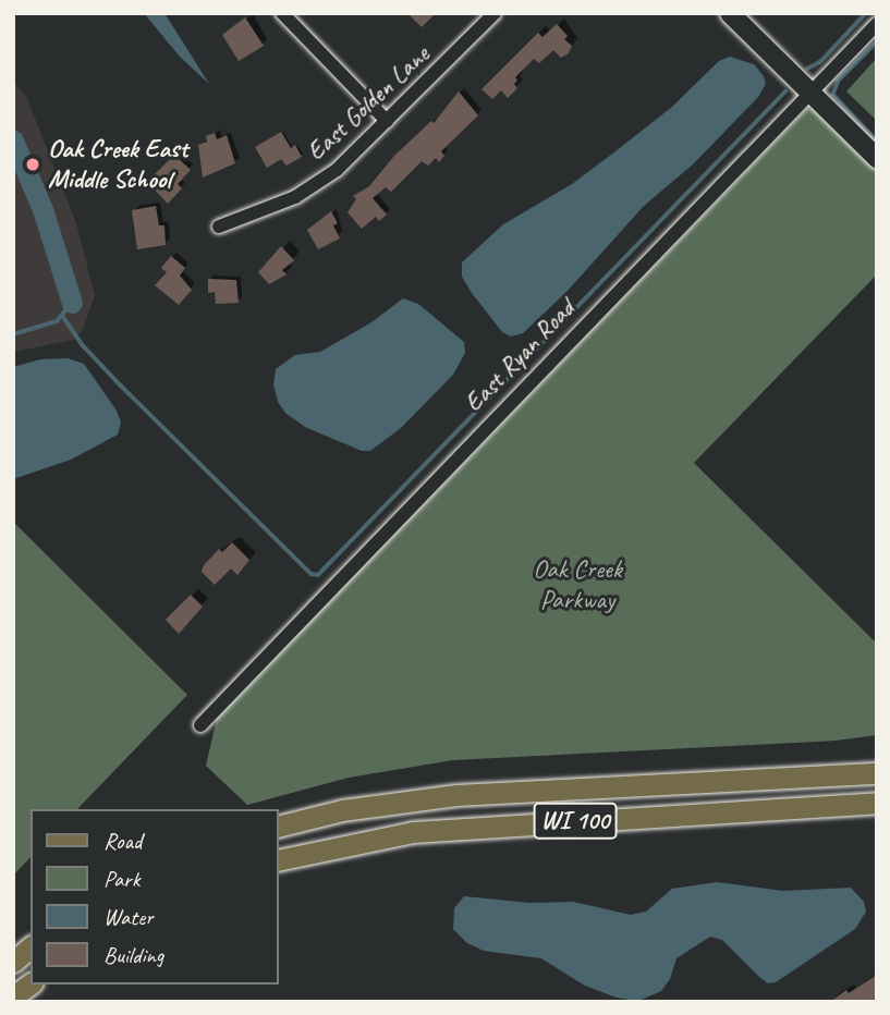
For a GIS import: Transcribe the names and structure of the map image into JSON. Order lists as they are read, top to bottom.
{
  "streets": {
    "main road": ["WI 100"],
    "street": ["East Golden Lane", "East Ryan Road"]
  },
  "parks": ["Oak Creek Parkway"],
  "places": ["Oak Creek East Middle School"],
  "legend": [
    "Road",
    "Park",
    "Water",
    "Building"
  ]
}
